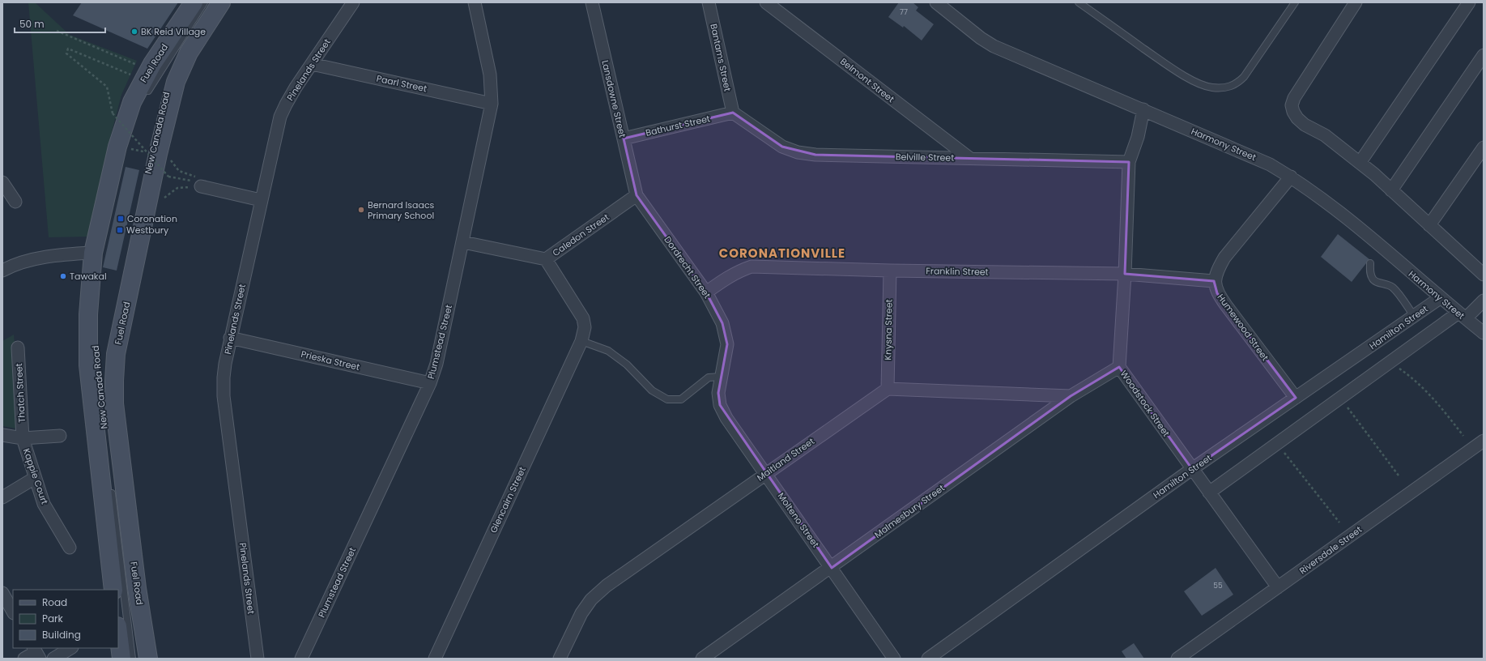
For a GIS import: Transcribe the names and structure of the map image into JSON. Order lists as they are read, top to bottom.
{
  "streets": {
    "main road": ["Fuel Road"],
    "street": [
      "Bantams Street",
      "Pinelands Street",
      "Belmont Street",
      "Paarl Street",
      "Lansdowne Street",
      "Bathurst Street",
      "Harmony Street",
      "Belville Street",
      "Caledon Street",
      "Dordrecht Street",
      "Franklin Street",
      "Humewood Street",
      "Hamilton Street",
      "Knysna Street",
      "Plumstead Street",
      "Prieska Street",
      "Thatch Street",
      "Woodstock Street",
      "Maitland Street",
      "Kappie Court",
      "Glencairn Street",
      "Malmesbury Street",
      "Molteno Street",
      "Riversdale Street"
    ],
    "lane": ["New Canada Road"]
  },
  "crossings": [
    ["Bantams Street", "Bathurst Street"],
    ["Bantams Street", "Belville Street"],
    ["Fuel Road", "New Canada Road"],
    ["Pinelands Street", "Paarl Street"],
    ["Pinelands Street", "Prieska Street"],
    ["Belmont Street", "Belville Street"],
    ["Paarl Street", "Plumstead Street"],
    ["Lansdowne Street", "Bathurst Street"],
    ["Lansdowne Street", "Caledon Street"],
    ["Lansdowne Street", "Dordrecht Street"],
    ["Bathurst Street", "Belville Street"],
    ["Harmony Street", "Hamilton Street"],
    ["Harmony Street", "Woodstock Street"],
    ["Belville Street", "Woodstock Street"],
    ["Caledon Street", "Dordrecht Street"],
    ["Caledon Street", "Plumstead Street"],
    ["Dordrecht Street", "Franklin Street"],
    ["Dordrecht Street", "Molteno Street"],
    ["Franklin Street", "Humewood Street"],
    ["Franklin Street", "Knysna Street"],
    ["Franklin Street", "Woodstock Street"],
    ["Humewood Street", "Hamilton Street"],
    ["Hamilton Street", "Woodstock Street"],
    ["Knysna Street", "Maitland Street"],
    ["Plumstead Street", "Prieska Street"],
    ["Thatch Street", "Kappie Court"],
    ["Woodstock Street", "Malmesbury Street"],
    ["Woodstock Street", "Riversdale Street"],
    ["Maitland Street", "Molteno Street"],
    ["Malmesbury Street", "Molteno Street"]
  ],
  "districts": ["CORONATIONVILLE"],
  "places": {
    "other": ["BK Reid Village", "Bernard Isaacs Primary School", "Tawakal"],
    "transit": ["Coronation", "Westbury"]
  },
  "house_numbers": ["77", "55"],
  "legend": ["Road", "Park", "Building"],
  "scale_bar": "50 m"
}
